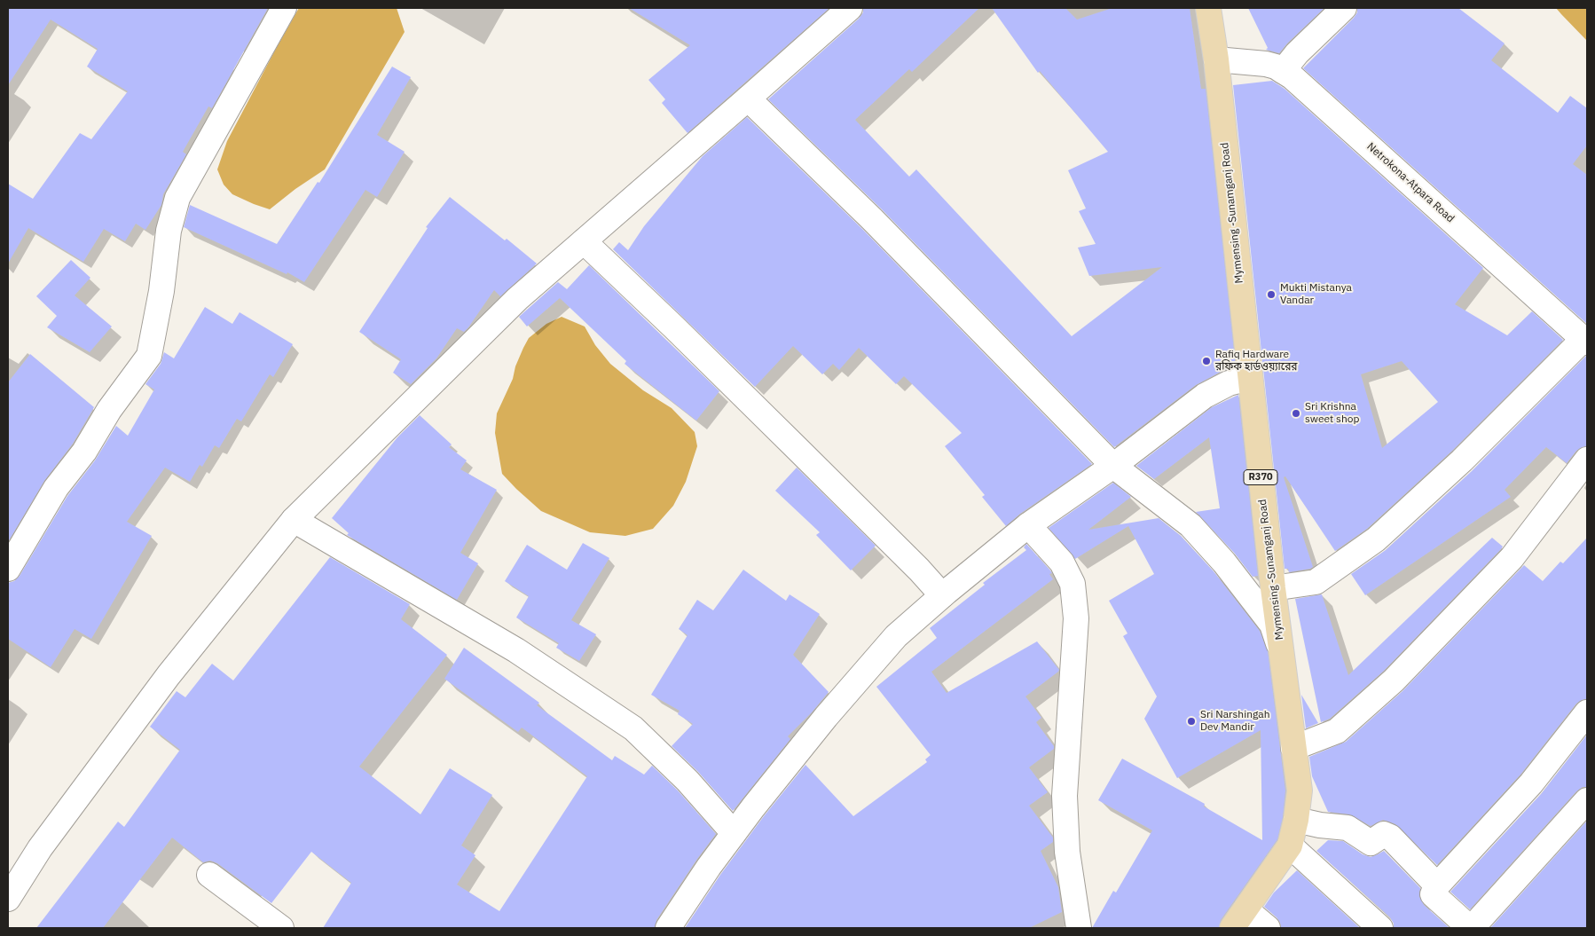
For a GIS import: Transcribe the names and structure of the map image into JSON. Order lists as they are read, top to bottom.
{
  "streets": {
    "main road": ["Mymensing -Sunamganj Road", "R370"],
    "street": ["Netrokona-Atpara Road"]
  },
  "crossings": [
    ["Netrokona-Atpara Road", "Mymensing -Sunamganj Road"]
  ],
  "places": [
    "Mukti Mistanya Vandar",
    "Rafiq Hardware রফিক হার্ডওয়্যারের",
    "Sri Krishna sweet shop",
    "Sri Narshingah Dev Mandir"
  ]
}
